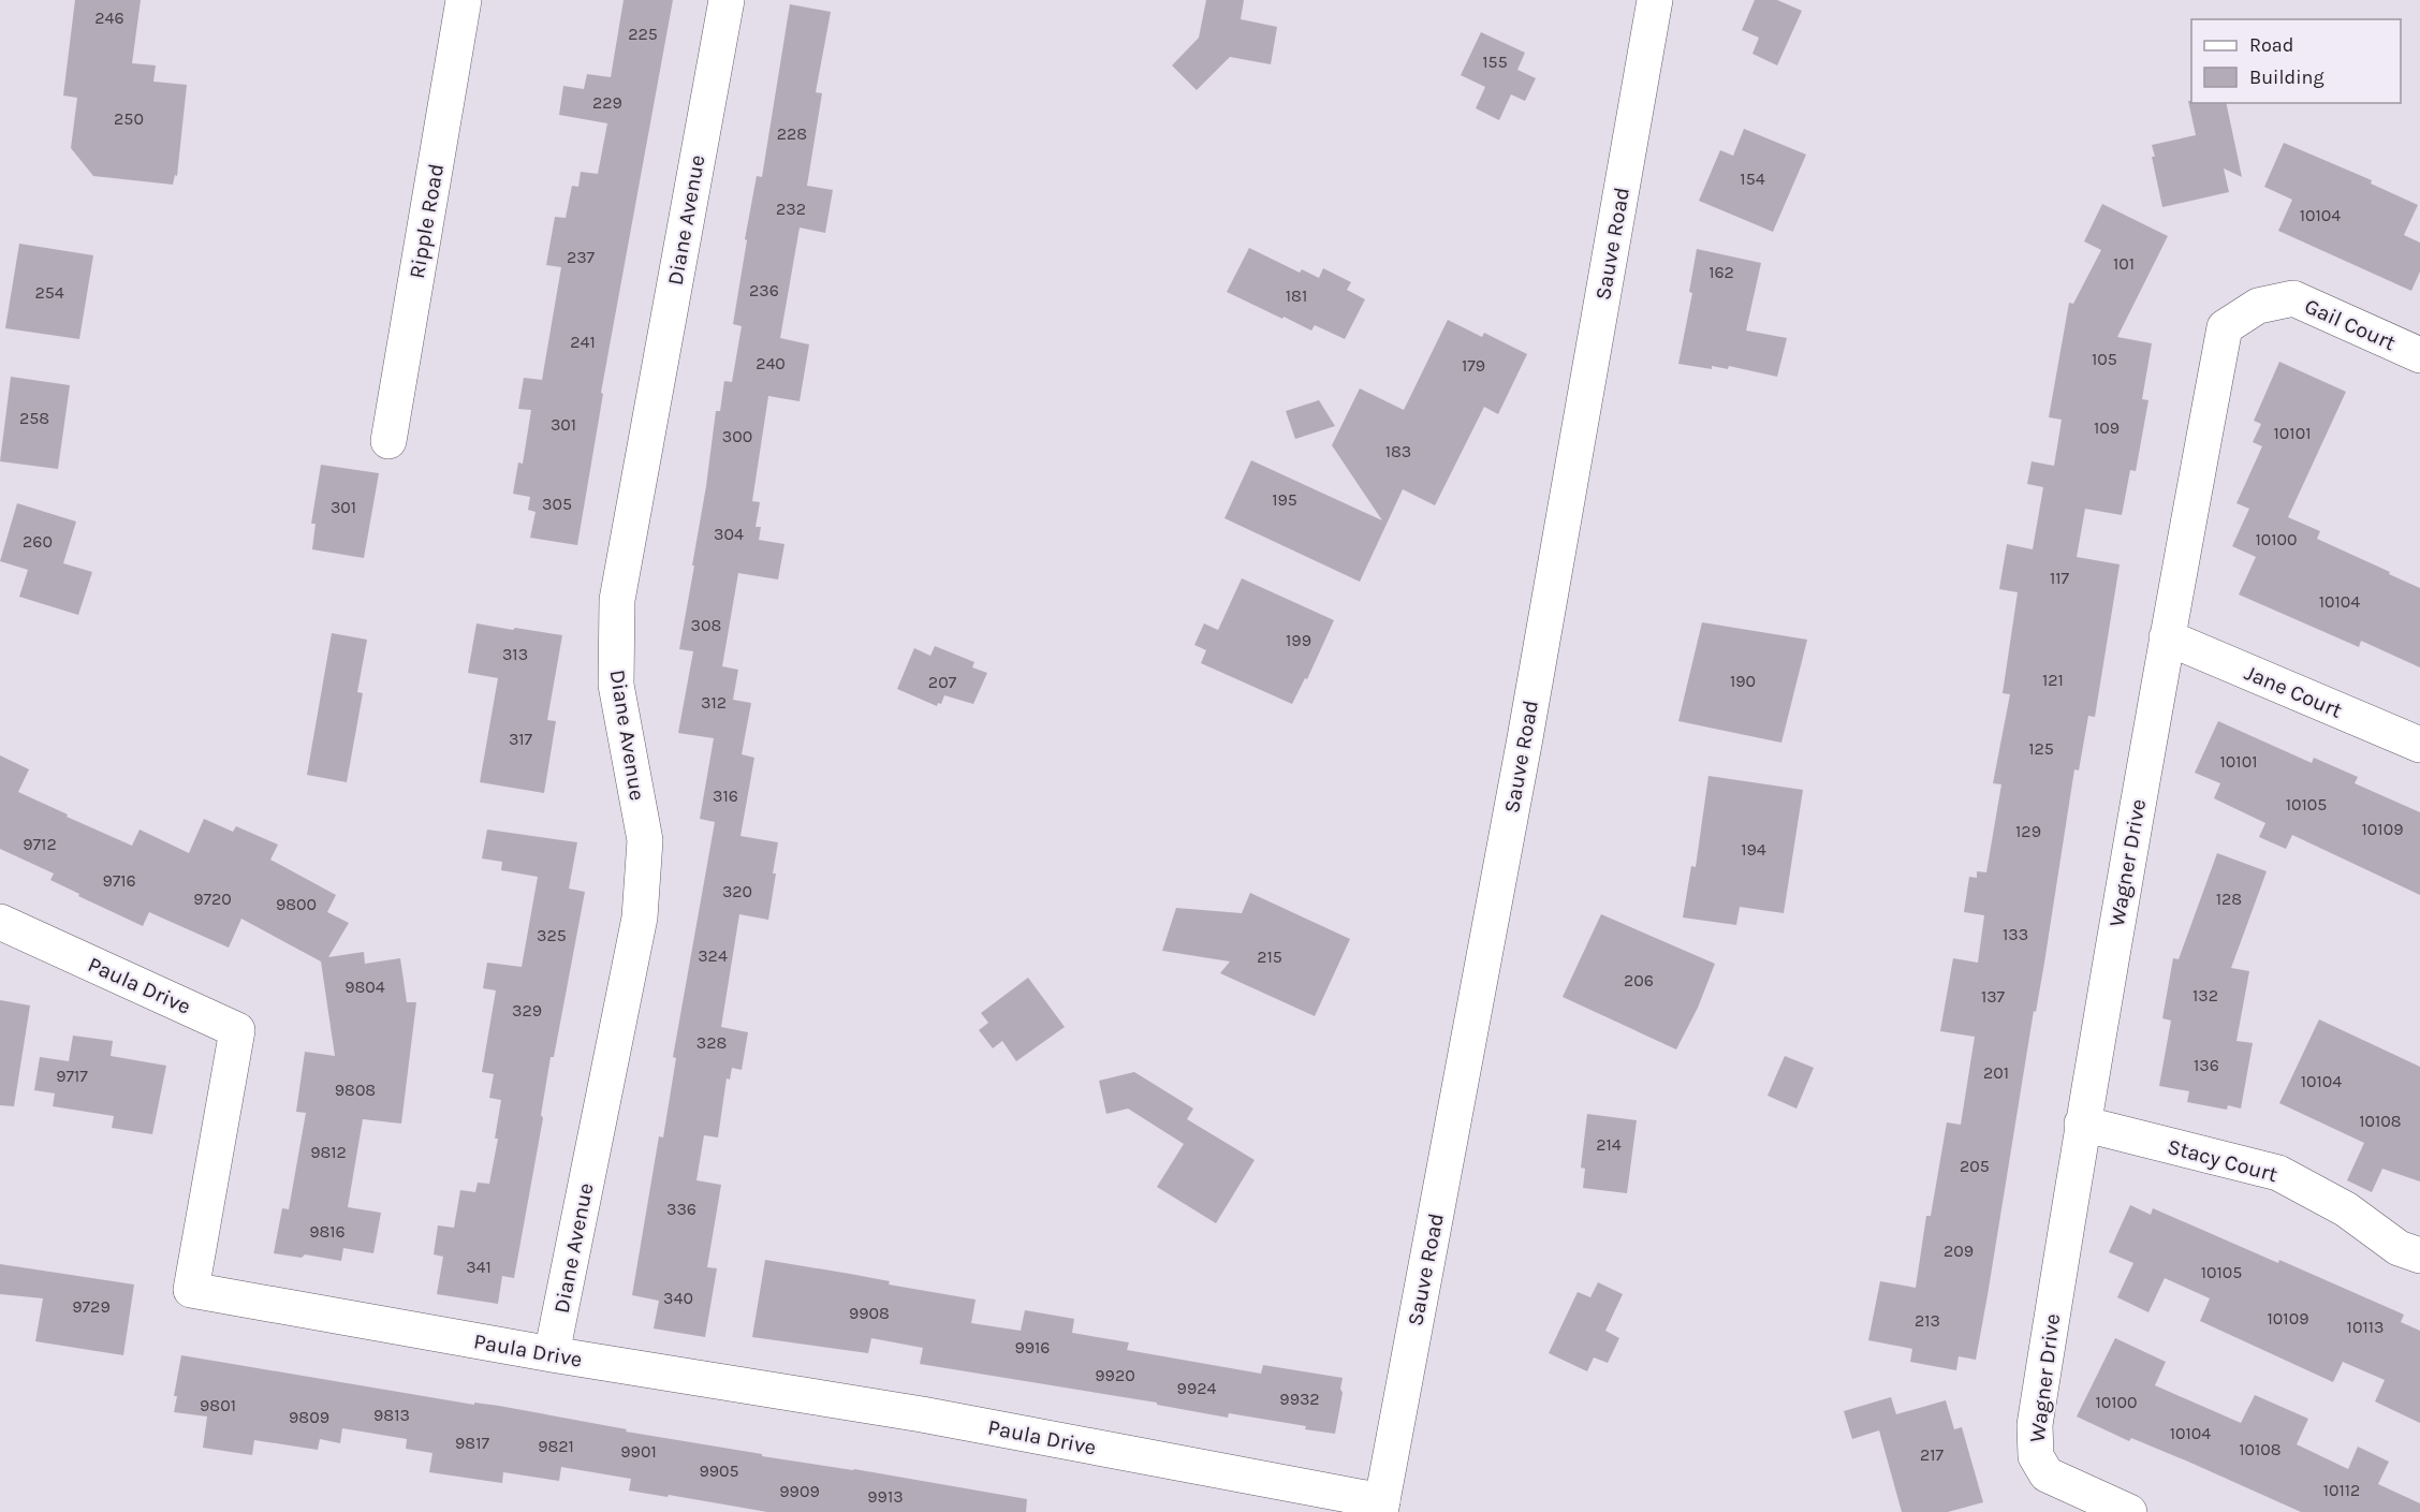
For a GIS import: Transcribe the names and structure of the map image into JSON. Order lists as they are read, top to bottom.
{
  "streets": {
    "street": [
      "Diane Avenue",
      "Ripple Road",
      "Sauve Road",
      "Gail Court",
      "Jane Court",
      "Wagner Drive",
      "Paula Drive",
      "Stacy Court"
    ]
  },
  "crossings": [
    ["Diane Avenue", "Paula Drive"],
    ["Sauve Road", "Paula Drive"],
    ["Gail Court", "Wagner Drive"],
    ["Jane Court", "Wagner Drive"],
    ["Wagner Drive", "Stacy Court"]
  ],
  "house_numbers": [
    "246",
    "225",
    "155",
    "229",
    "250",
    "228",
    "154",
    "232",
    "10104",
    "237",
    "101",
    "162",
    "236",
    "254",
    "181",
    "241",
    "105",
    "240",
    "179",
    "258",
    "301",
    "109",
    "10101",
    "300",
    "183",
    "195",
    "305",
    "301",
    "304",
    "10100",
    "260",
    "117",
    "10104",
    "308",
    "199",
    "313",
    "121",
    "190",
    "207",
    "312",
    "317",
    "125",
    "10101",
    "316",
    "10105",
    "10109",
    "129",
    "9712",
    "194",
    "9716",
    "320",
    "9720",
    "128",
    "9800",
    "133",
    "325",
    "324",
    "215",
    "206",
    "9804",
    "132",
    "137",
    "329",
    "328",
    "136",
    "201",
    "9717",
    "10104",
    "9808",
    "10108",
    "214",
    "9812",
    "205",
    "336",
    "9816",
    "209",
    "341",
    "10105",
    "340",
    "9729",
    "9908",
    "10109",
    "213",
    "10113",
    "9916",
    "9920",
    "9924",
    "9932",
    "10100",
    "9801",
    "9813",
    "9809",
    "10104",
    "9817",
    "9821",
    "10108",
    "9901",
    "217",
    "9905",
    "10112",
    "9909",
    "9913"
  ],
  "legend": ["Road", "Building"]
}
